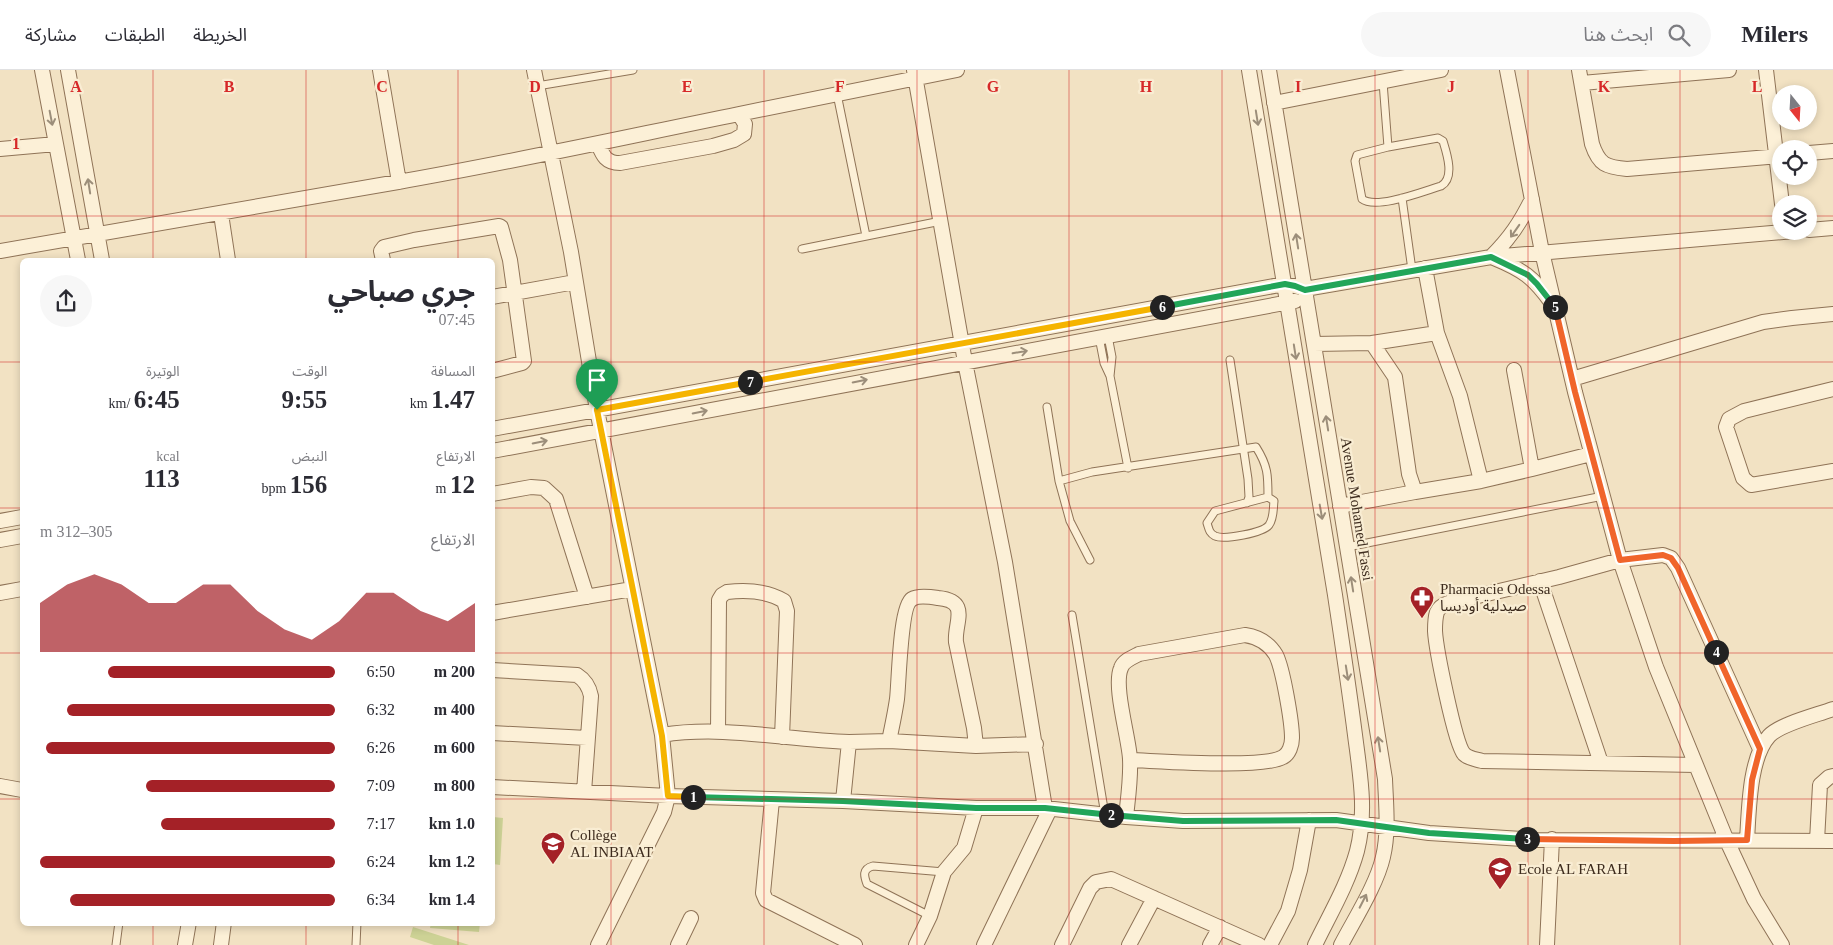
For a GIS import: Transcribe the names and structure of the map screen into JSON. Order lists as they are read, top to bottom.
{
  "streets": {
    "street": ["Avenue Mohamed Fassi"]
  },
  "places": {
    "pharmacy": ["Pharmacie Odessa صيدلية أوديسا"],
    "school or university": ["Collège AL INBIAAT", "Ecole AL FARAH"]
  },
  "north": "bottom",
  "page": {
    "header": "Milers",
    "search": "ابحث هنا",
    "nav": ["الخريطة", "الطبقات", "مشاركة"],
    "heading": ["جري صباحي", "07:45"],
    "pins": [
      "5",
      "6",
      "7",
      "4",
      "1",
      "2",
      "3"
    ],
    "stats": [
      ["المسافة", "1.47 km"],
      ["الوقت", "9:55"],
      ["الوتيرة", "6:45 /km"],
      ["الارتفاع", "12 m"],
      ["النبض", "156 bpm"],
      ["kcal", "113"]
    ],
    "chart": ["الارتفاع", "305–312 m"],
    "list": [
      {
        "name": "200 m",
        "note": "6:50"
      },
      {
        "name": "400 m",
        "note": "6:32"
      },
      {
        "name": "600 m",
        "note": "6:26"
      },
      {
        "name": "800 m",
        "note": "7:09"
      },
      {
        "name": "1.0 km",
        "note": "7:17"
      },
      {
        "name": "1.2 km",
        "note": "6:24"
      },
      {
        "name": "1.4 km",
        "note": "6:34"
      }
    ]
  },
  "grid": {
    "columns": [
      "A",
      "B",
      "C",
      "D",
      "E",
      "F",
      "G",
      "H",
      "I",
      "J",
      "K",
      "L"
    ],
    "rows": ["1"]
  }
}
